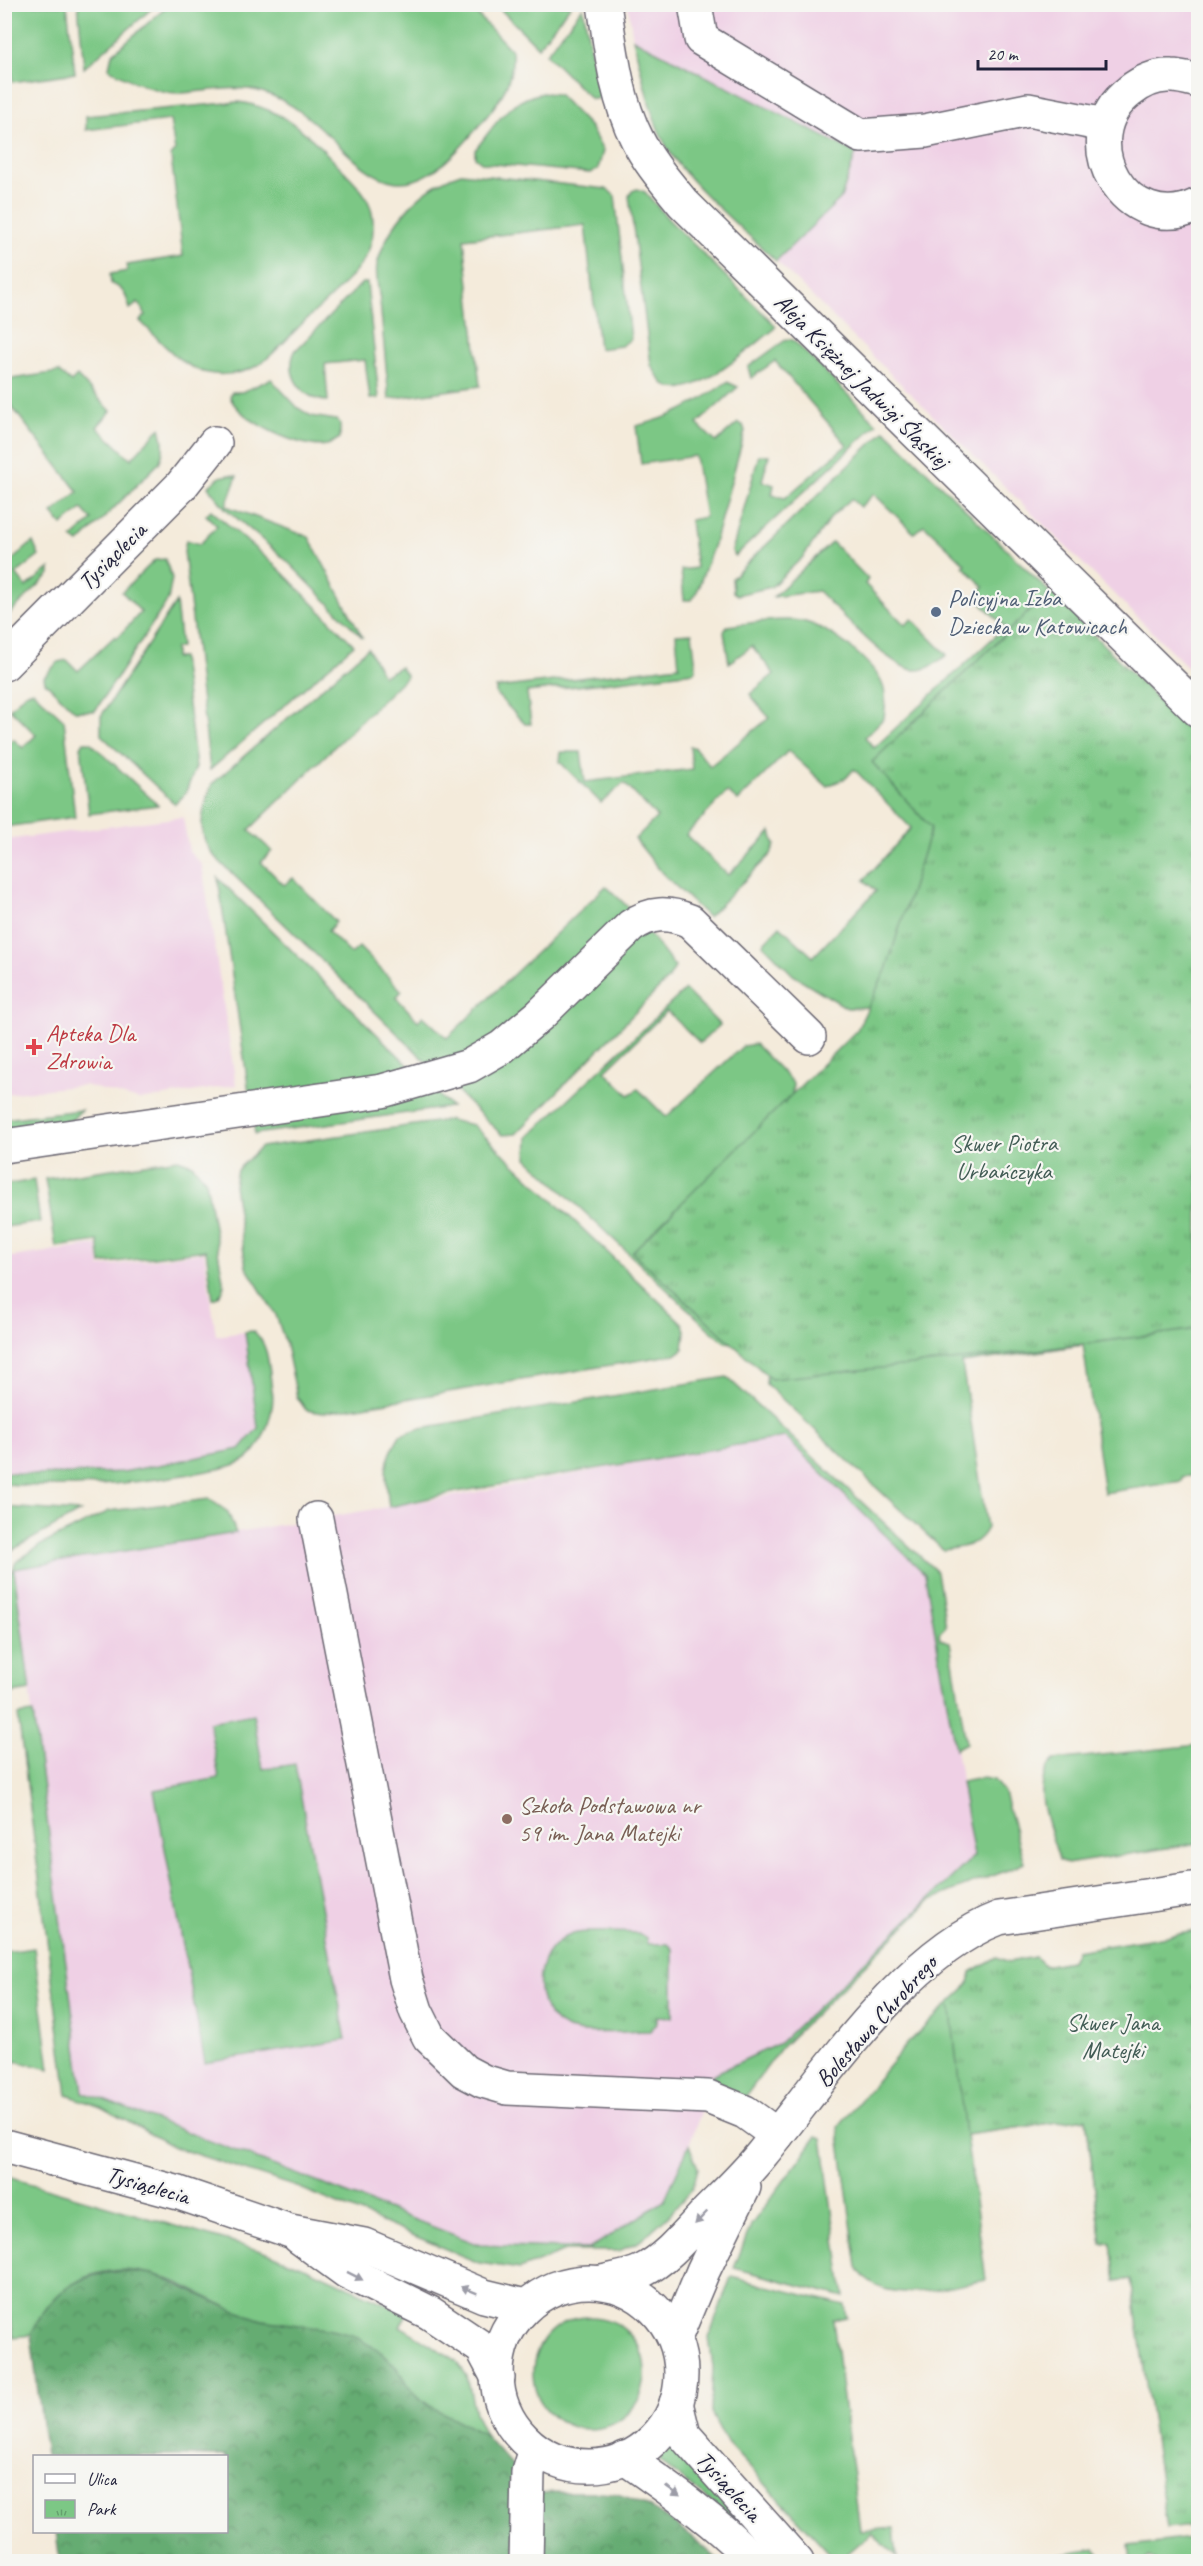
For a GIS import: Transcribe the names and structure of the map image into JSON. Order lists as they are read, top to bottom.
{
  "streets": {
    "street": ["Aleja Księżnej Jadwigi Śląskiej", "Tysiąclecia", "Bolesława Chrobrego"]
  },
  "crossings": [
    ["Tysiąclecia", "Bolesława Chrobrego"]
  ],
  "parks": ["Skwer Piotra Urbańczyka", "Skwer Jana Matejki"],
  "places": {
    "other": ["Policyjna Izba Dziecka w Katowicach", "Szkoła Podstawowa nr 59 im. Jana Matejki"],
    "health": ["Apteka Dla Zdrowia"]
  },
  "legend": ["Ulica", "Park"],
  "scale_bar": "20 m"
}
